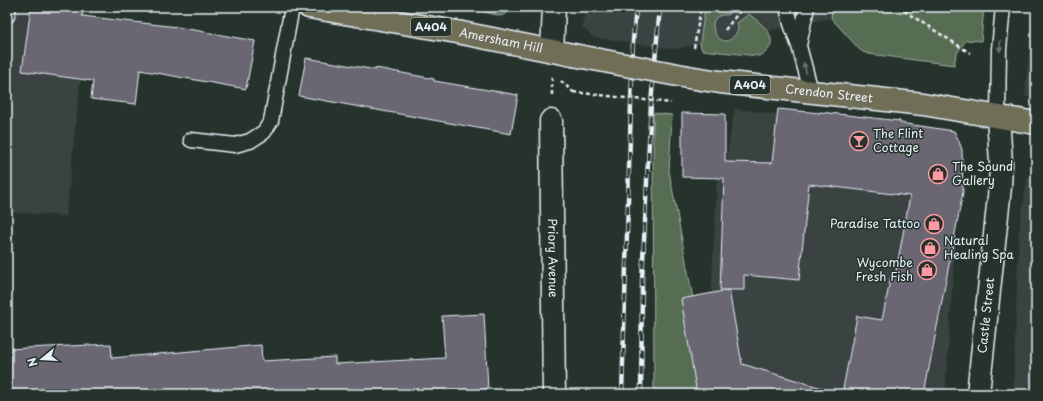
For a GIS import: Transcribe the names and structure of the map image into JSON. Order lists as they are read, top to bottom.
{
  "streets": {
    "main road": ["A404", "Amersham Hill", "Crendon Street"],
    "street": ["Priory Avenue", "Castle Street"]
  },
  "crossings": [
    ["Amersham Hill", "Crendon Street"],
    ["Crendon Street", "Castle Street"]
  ],
  "places": {
    "bar": ["The Flint Cottage"],
    "shop": [
      "The Sound Gallery",
      "Paradise Tattoo",
      "Natural Healing Spa",
      "Wycombe Fresh Fish"
    ]
  },
  "north": "left"
}
